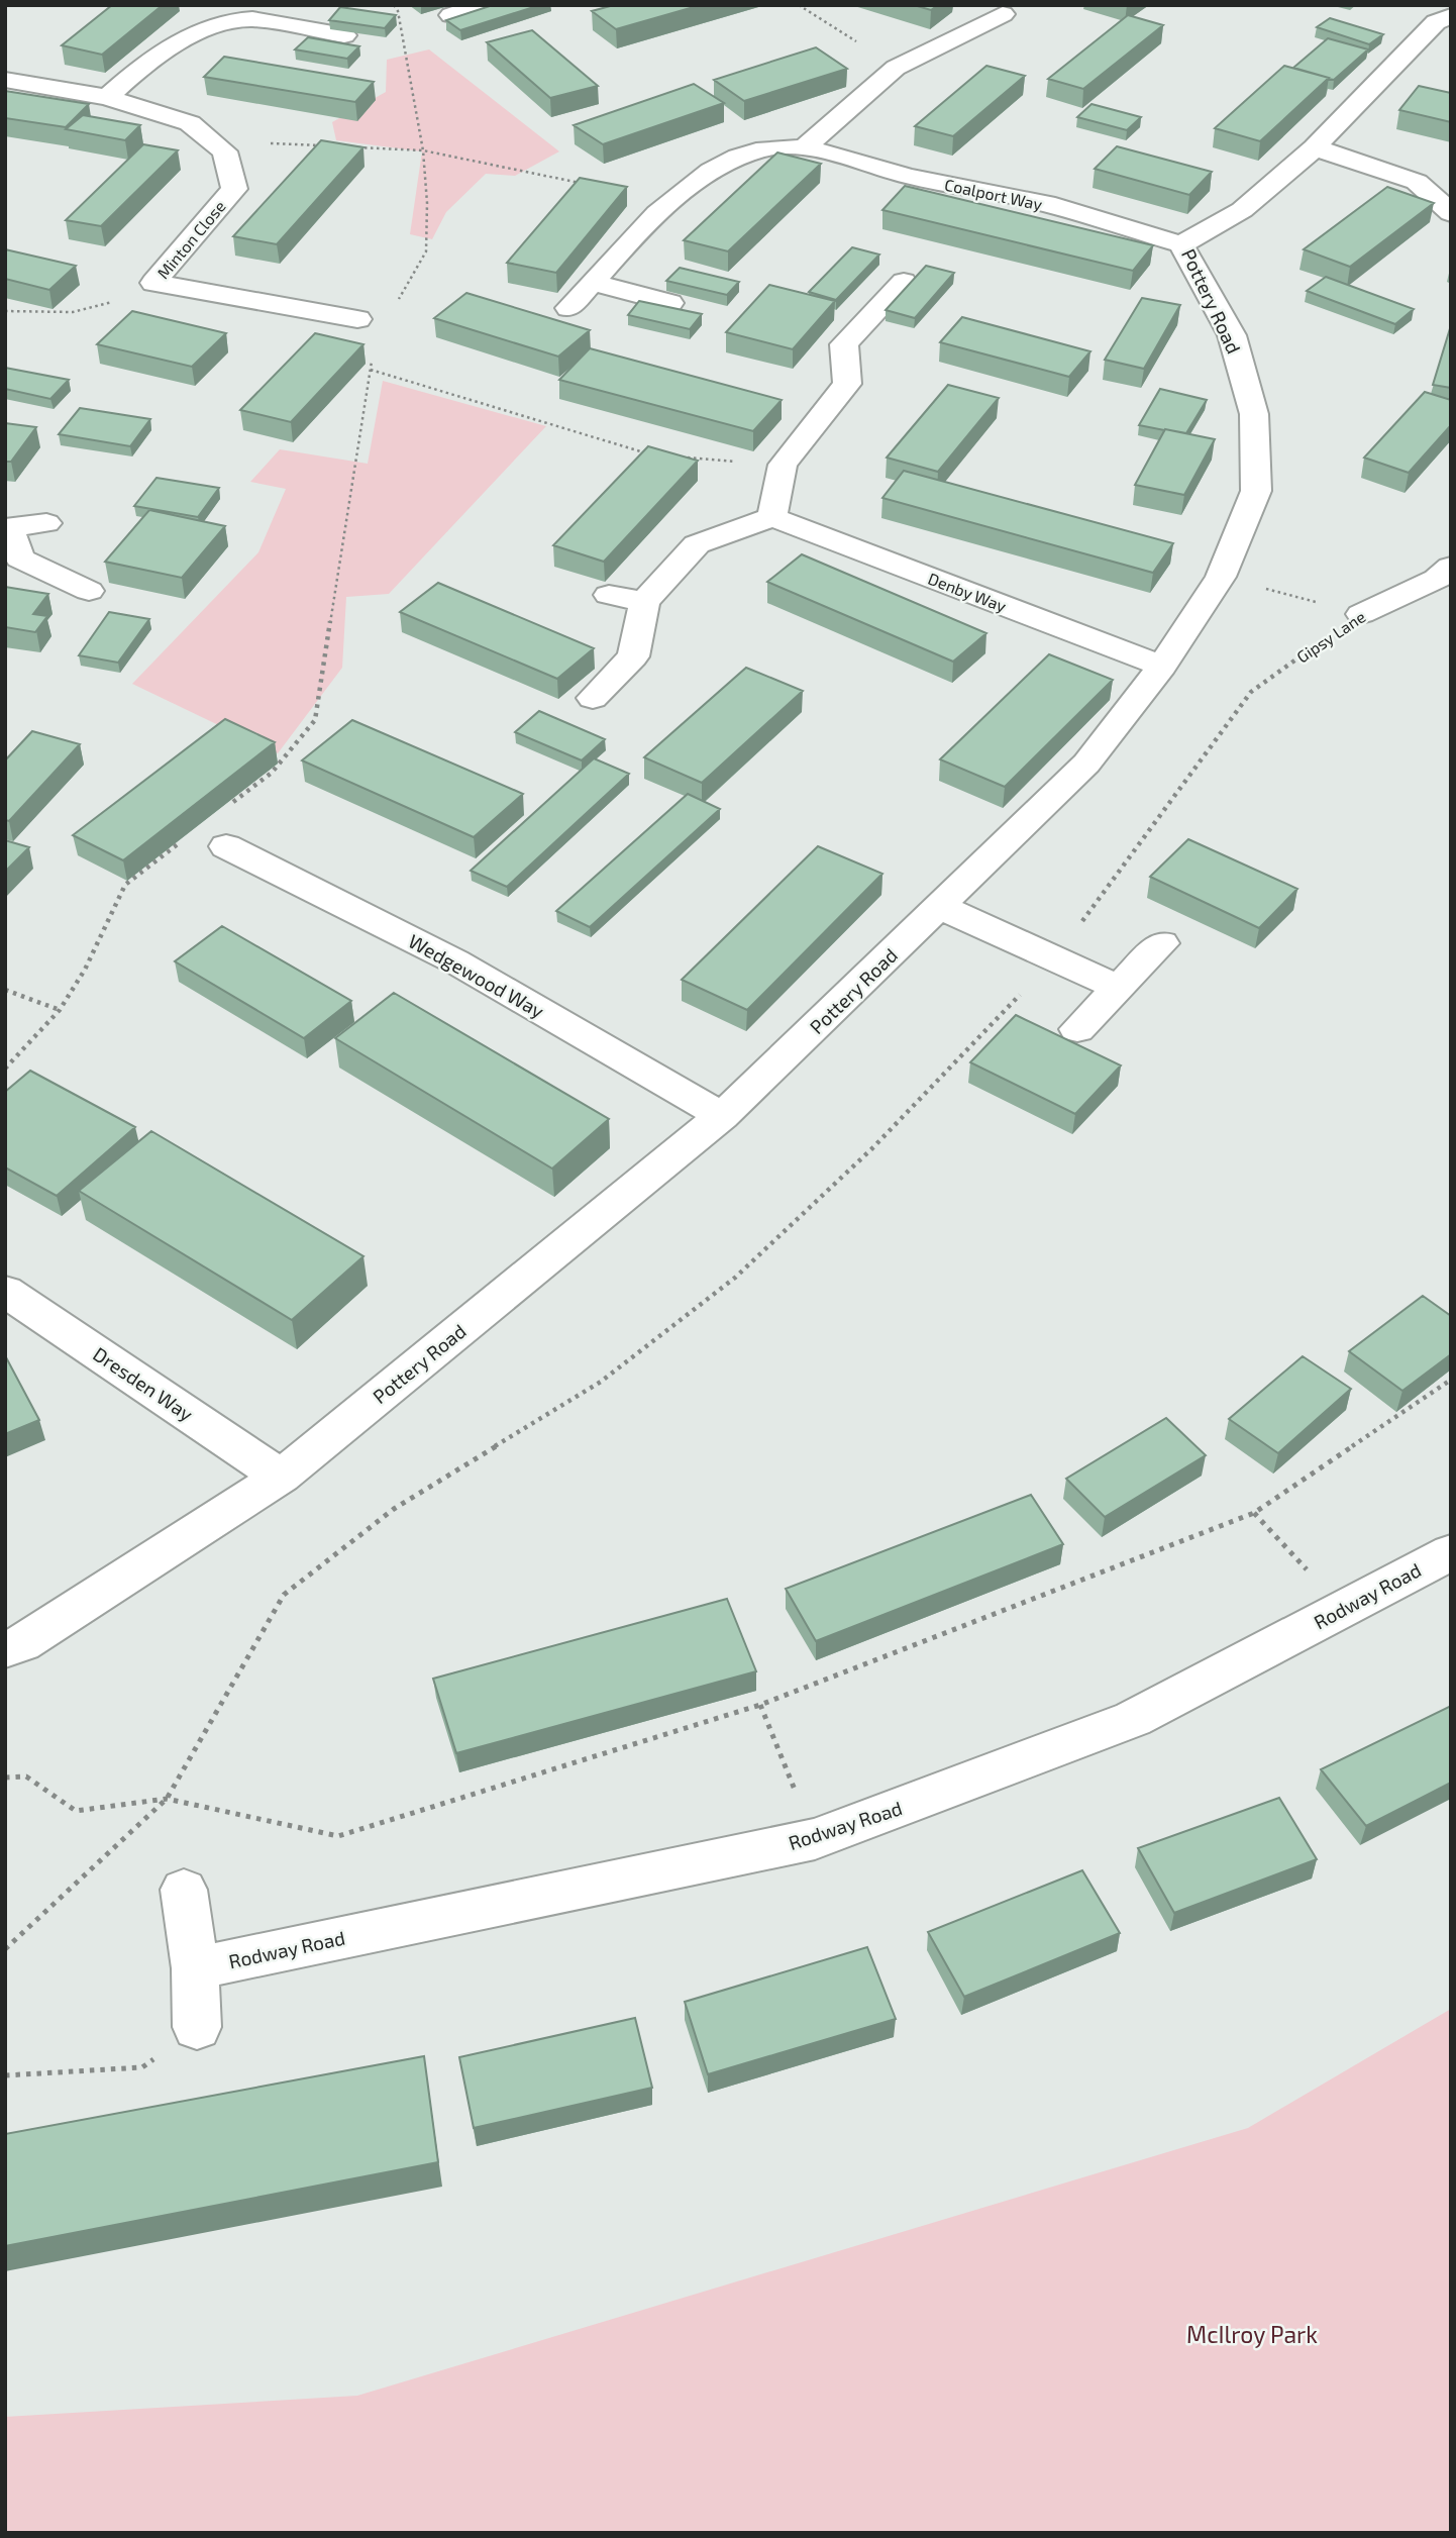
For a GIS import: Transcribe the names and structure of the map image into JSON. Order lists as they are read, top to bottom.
{
  "streets": {
    "street": [
      "Coalport Way",
      "Minton Close",
      "Pottery Road",
      "Denby Way",
      "Gipsy Lane",
      "Wedgewood Way",
      "Dresden Way",
      "Rodway Road"
    ]
  },
  "crossings": [
    ["Coalport Way", "Pottery Road"],
    ["Pottery Road", "Denby Way"],
    ["Pottery Road", "Wedgewood Way"],
    ["Pottery Road", "Dresden Way"]
  ],
  "parks": ["McIlroy Park"]
}
